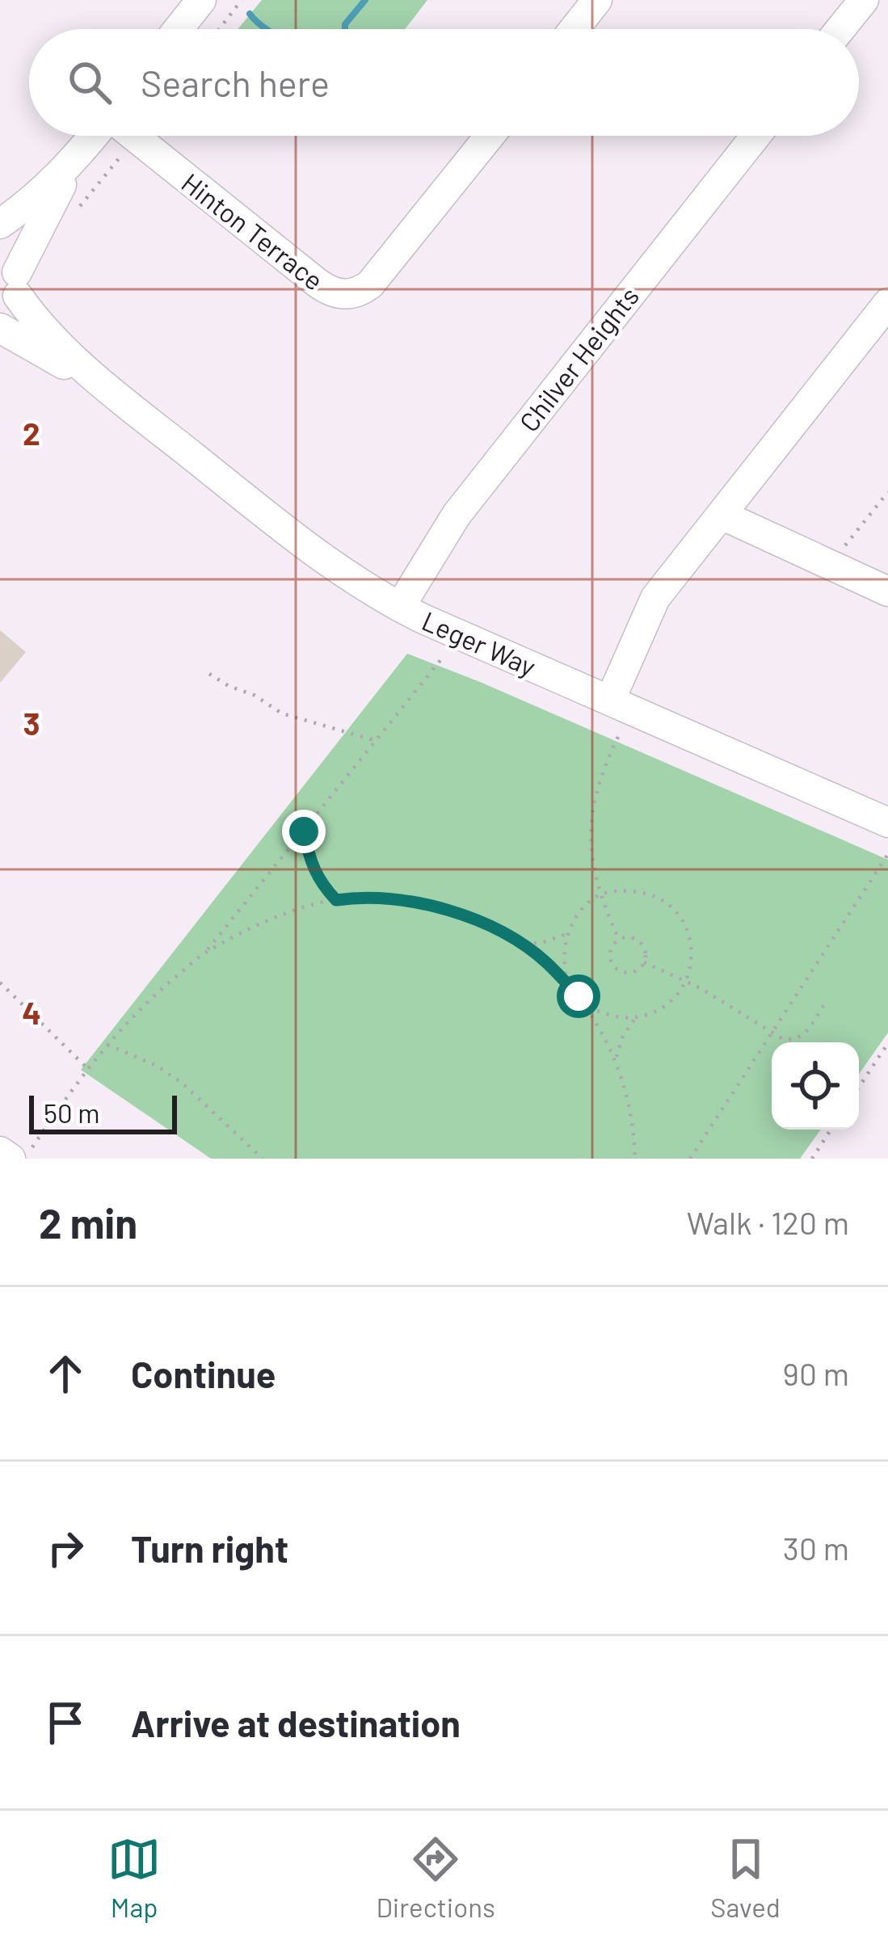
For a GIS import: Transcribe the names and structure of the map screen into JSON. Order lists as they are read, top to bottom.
{
  "streets": {
    "street": ["Hinton Terrace", "Chilver Heights", "Leger Way"]
  },
  "crossings": [
    ["Chilver Heights", "Leger Way"]
  ],
  "scale_bar": "50 m",
  "page": {
    "search": "Search here",
    "scale": "50 m",
    "heading": ["2 min", "Walk · 120 m"],
    "list": [
      ["Continue", "90 m"],
      ["Turn right", "30 m"],
      "Arrive at destination"
    ],
    "nav": ["Map", "Directions", "Saved"]
  },
  "grid": {
    "rows": ["2", "3", "4"]
  }
}
